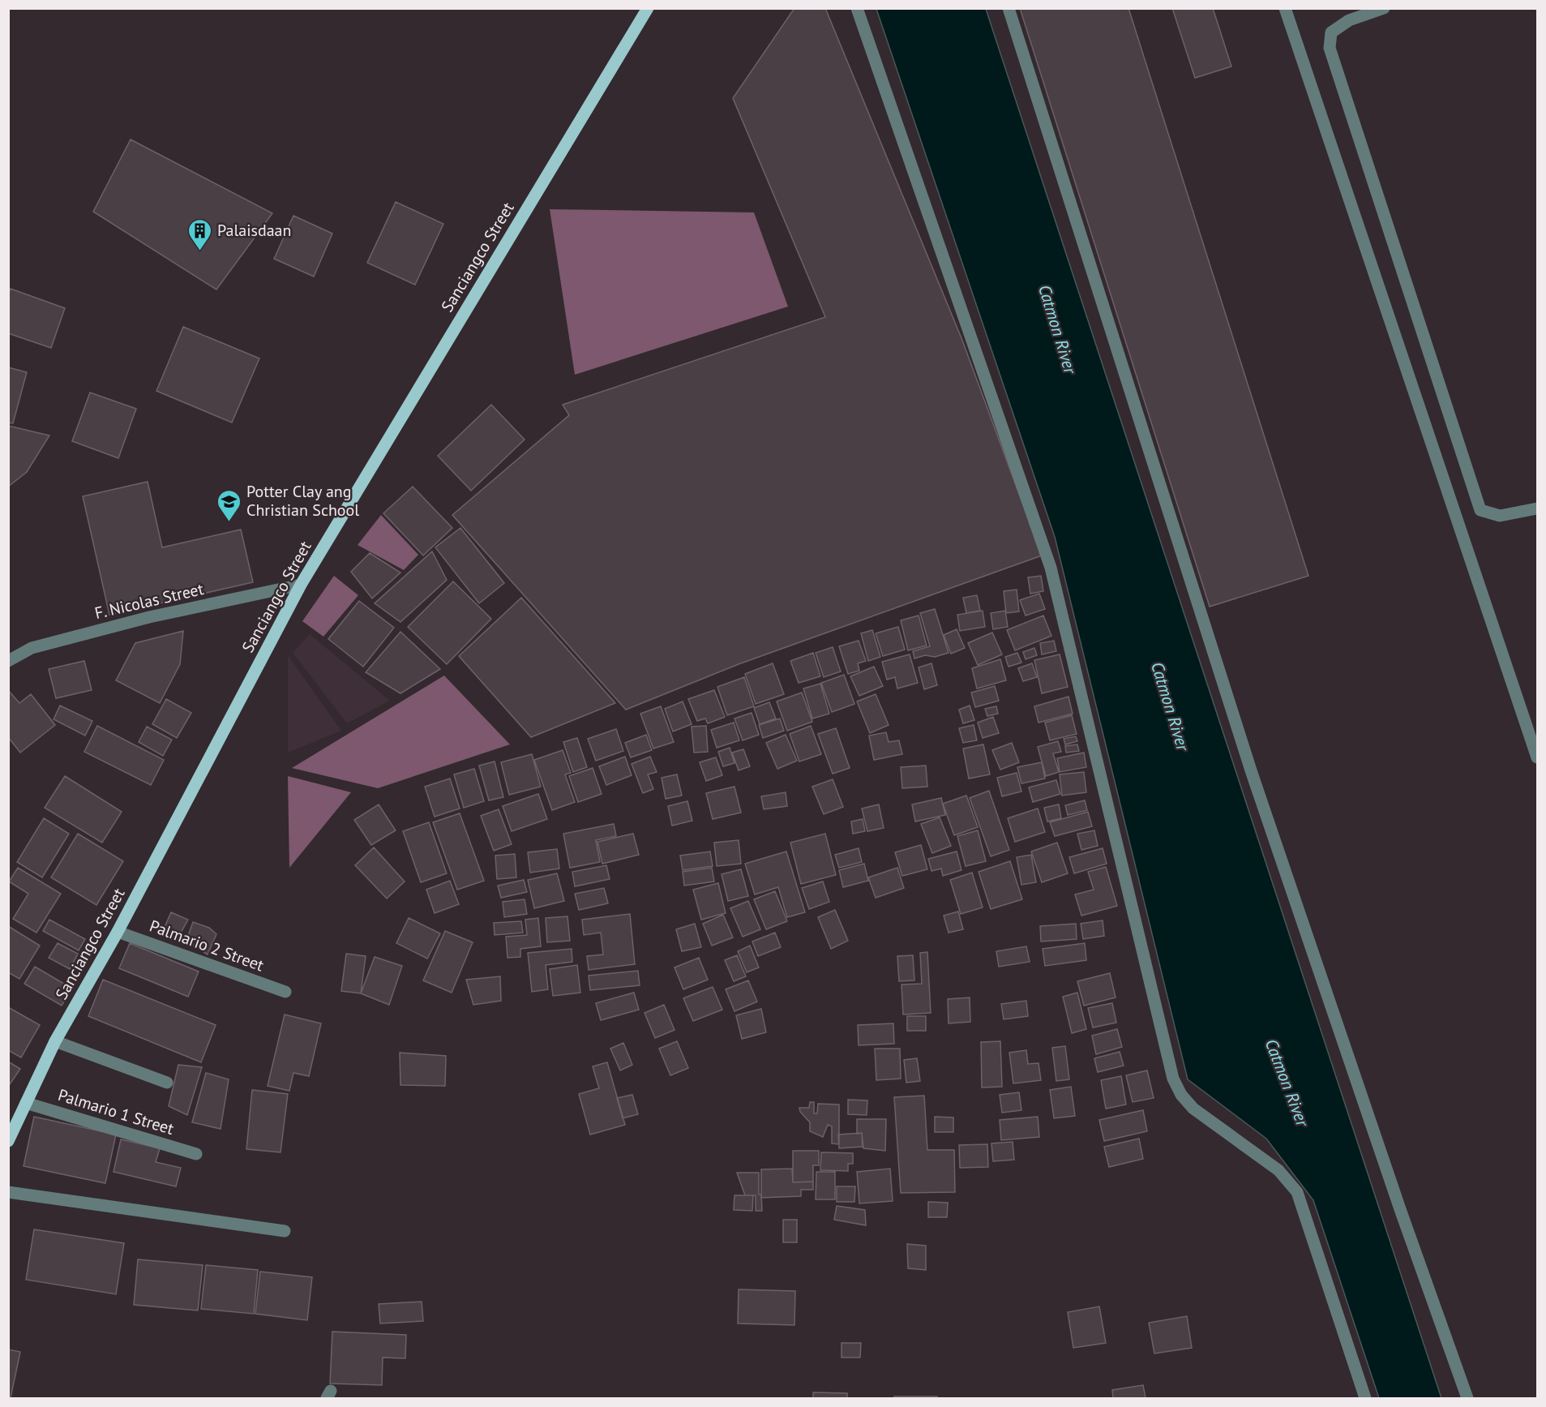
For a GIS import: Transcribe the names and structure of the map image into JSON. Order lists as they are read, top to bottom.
{
  "streets": {
    "main road": ["Sanciangco Street"],
    "street": ["F. Nicolas Street", "Palmario 2 Street", "Palmario 1 Street"]
  },
  "crossings": [
    ["Sanciangco Street", "F. Nicolas Street"],
    ["Sanciangco Street", "Palmario 2 Street"],
    ["Sanciangco Street", "Palmario 1 Street"]
  ],
  "water": ["Catmon River"],
  "places": {
    "building": ["Palaisdaan"],
    "school or university": ["Potter Clay ang Christian School"]
  }
}
